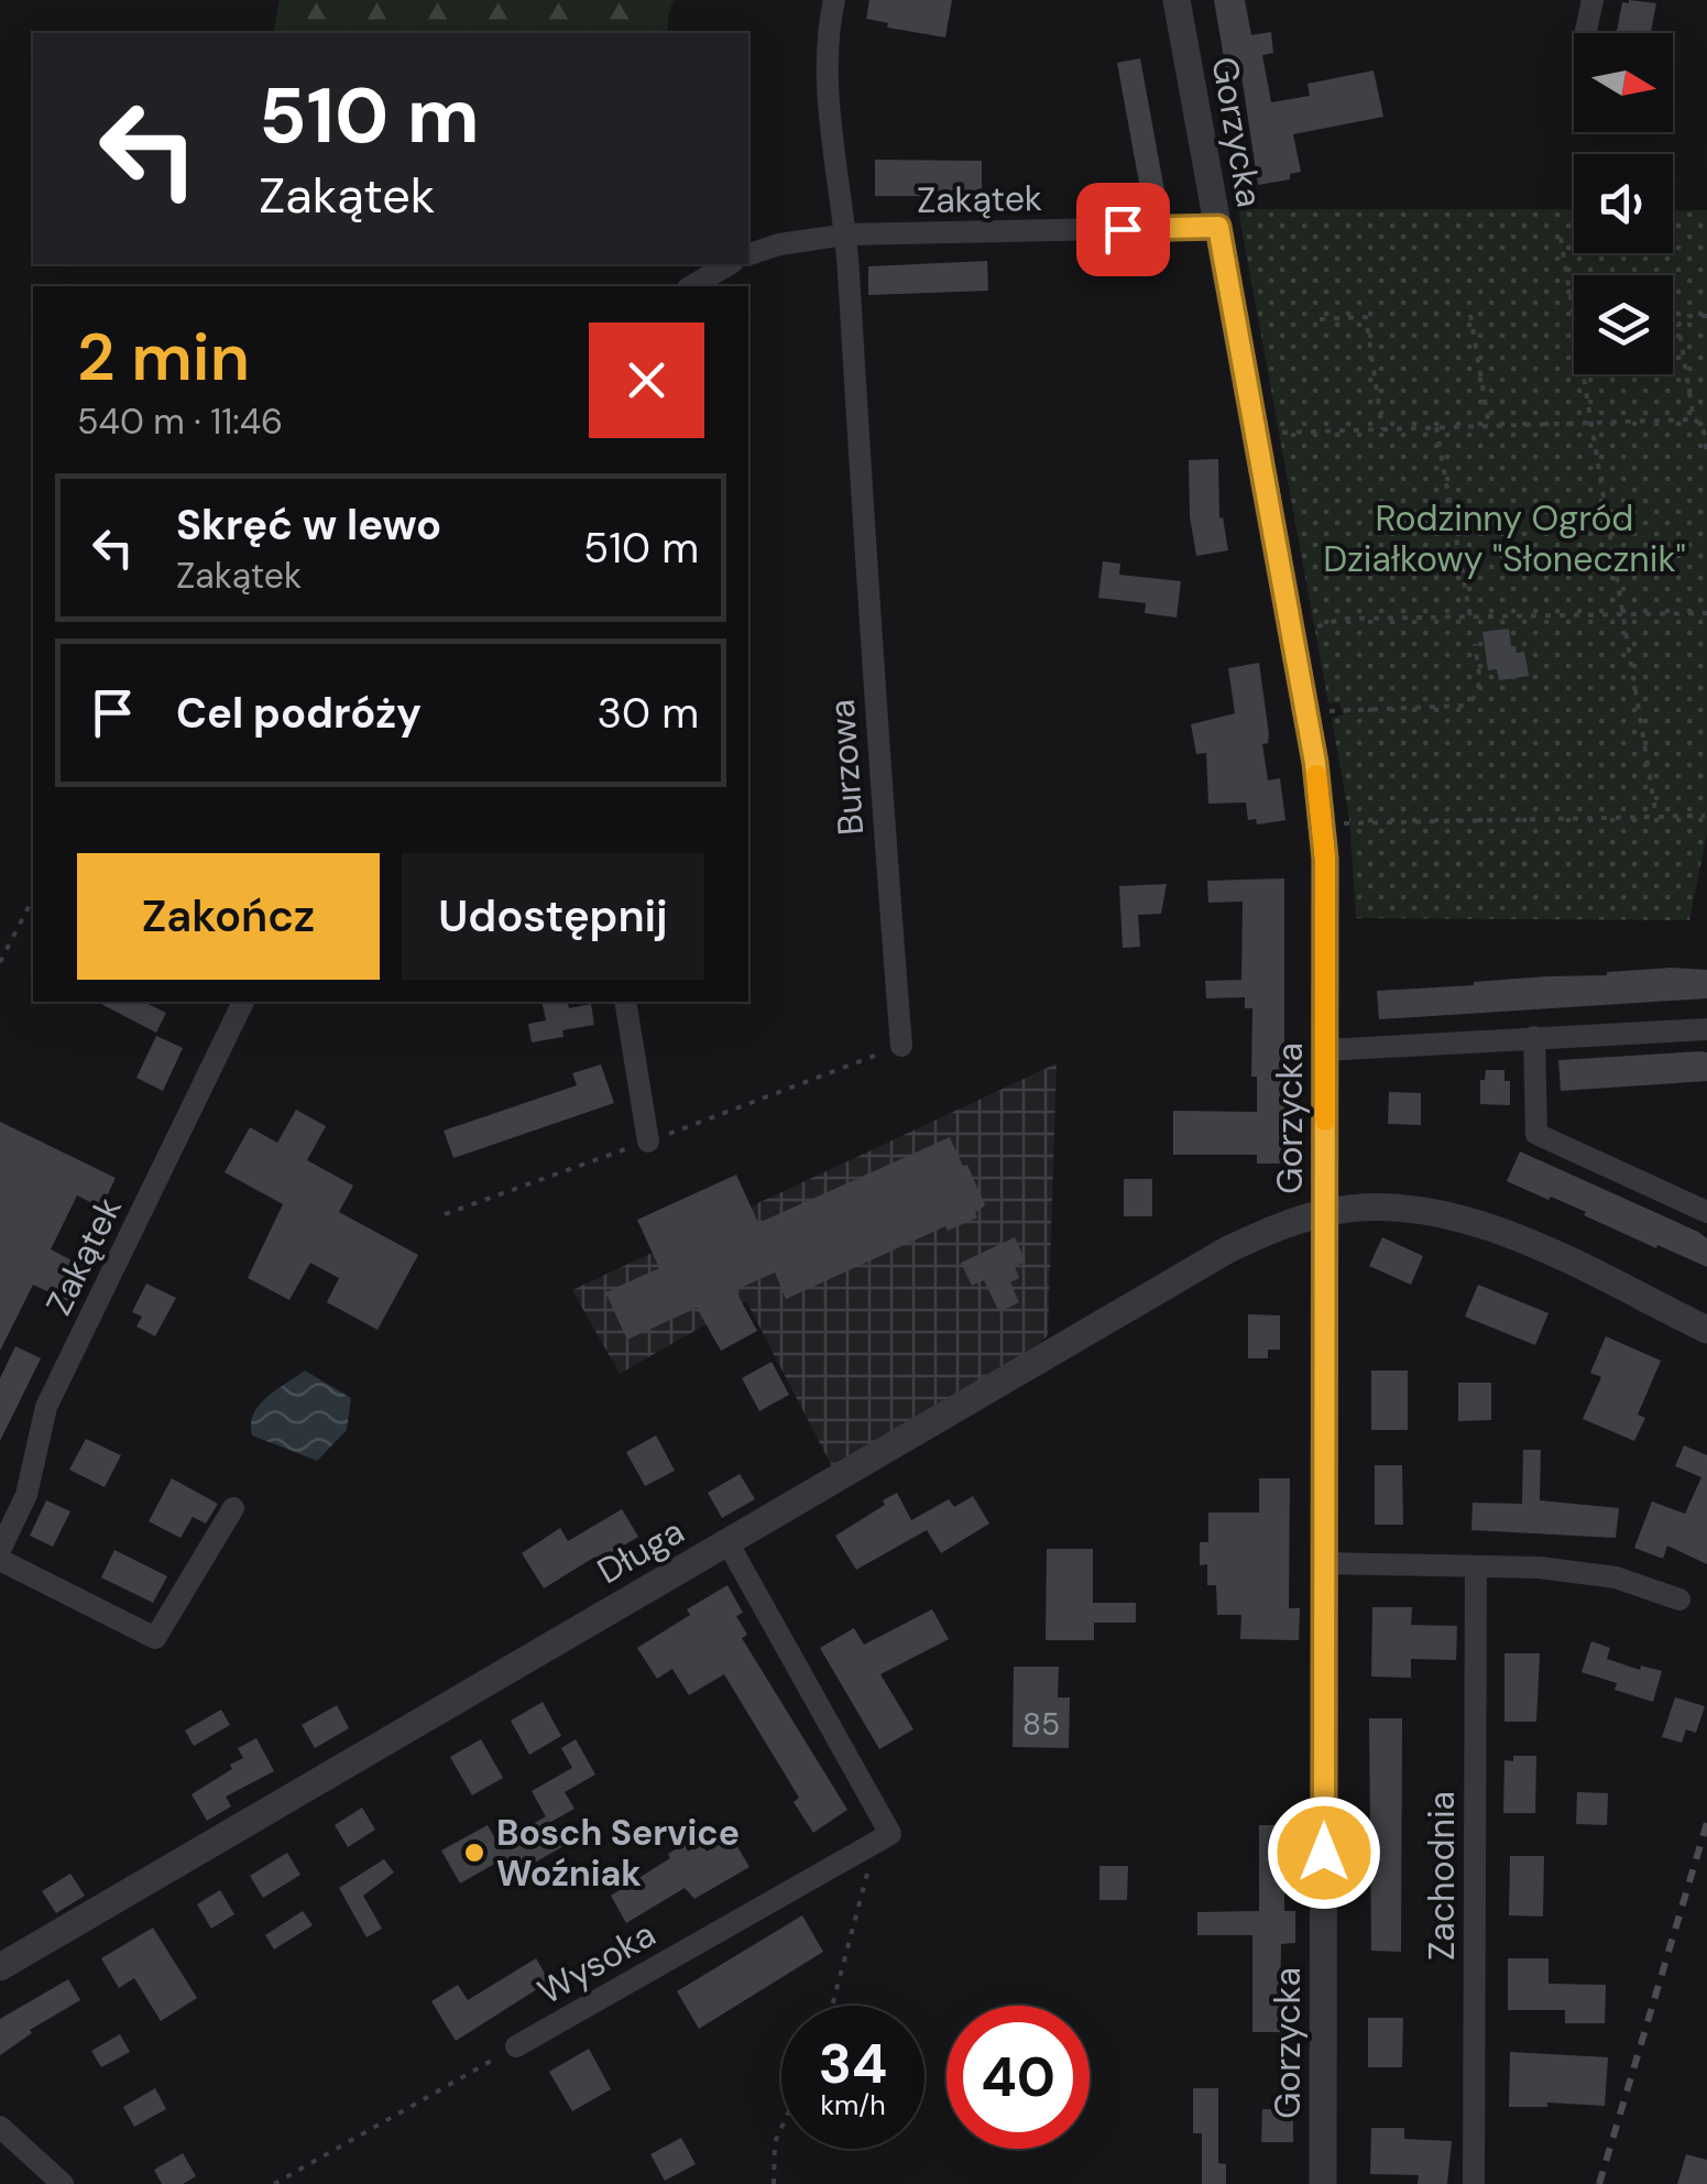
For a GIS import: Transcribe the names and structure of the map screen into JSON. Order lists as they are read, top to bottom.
{
  "streets": {
    "street": [
      "Gorzycka",
      "Zakątek",
      "Burzowa",
      "Długa",
      "Zachodnia",
      "Wysoka"
    ]
  },
  "crossings": [
    ["Gorzycka", "Zakątek"],
    ["Gorzycka", "Długa"],
    ["Zakątek", "Burzowa"]
  ],
  "parks": ["Rodzinny Ogród Działkowy \"Słonecznik\""],
  "places": ["Bosch Service Woźniak"],
  "house_numbers": ["85"],
  "north": "right",
  "page": {
    "turn": ["510 m", "Zakątek"],
    "heading": ["2 min", "540 m · 11:46"],
    "list": [
      {
        "name": "Skręć w lewo",
        "note": "Zakątek",
        "value": "510 m"
      },
      {
        "name": "Cel podróży",
        "value": "30 m"
      }
    ],
    "buttons": ["Zakończ", "Udostępnij"],
    "speed": "34 km/h",
    "limit": "40"
  }
}
